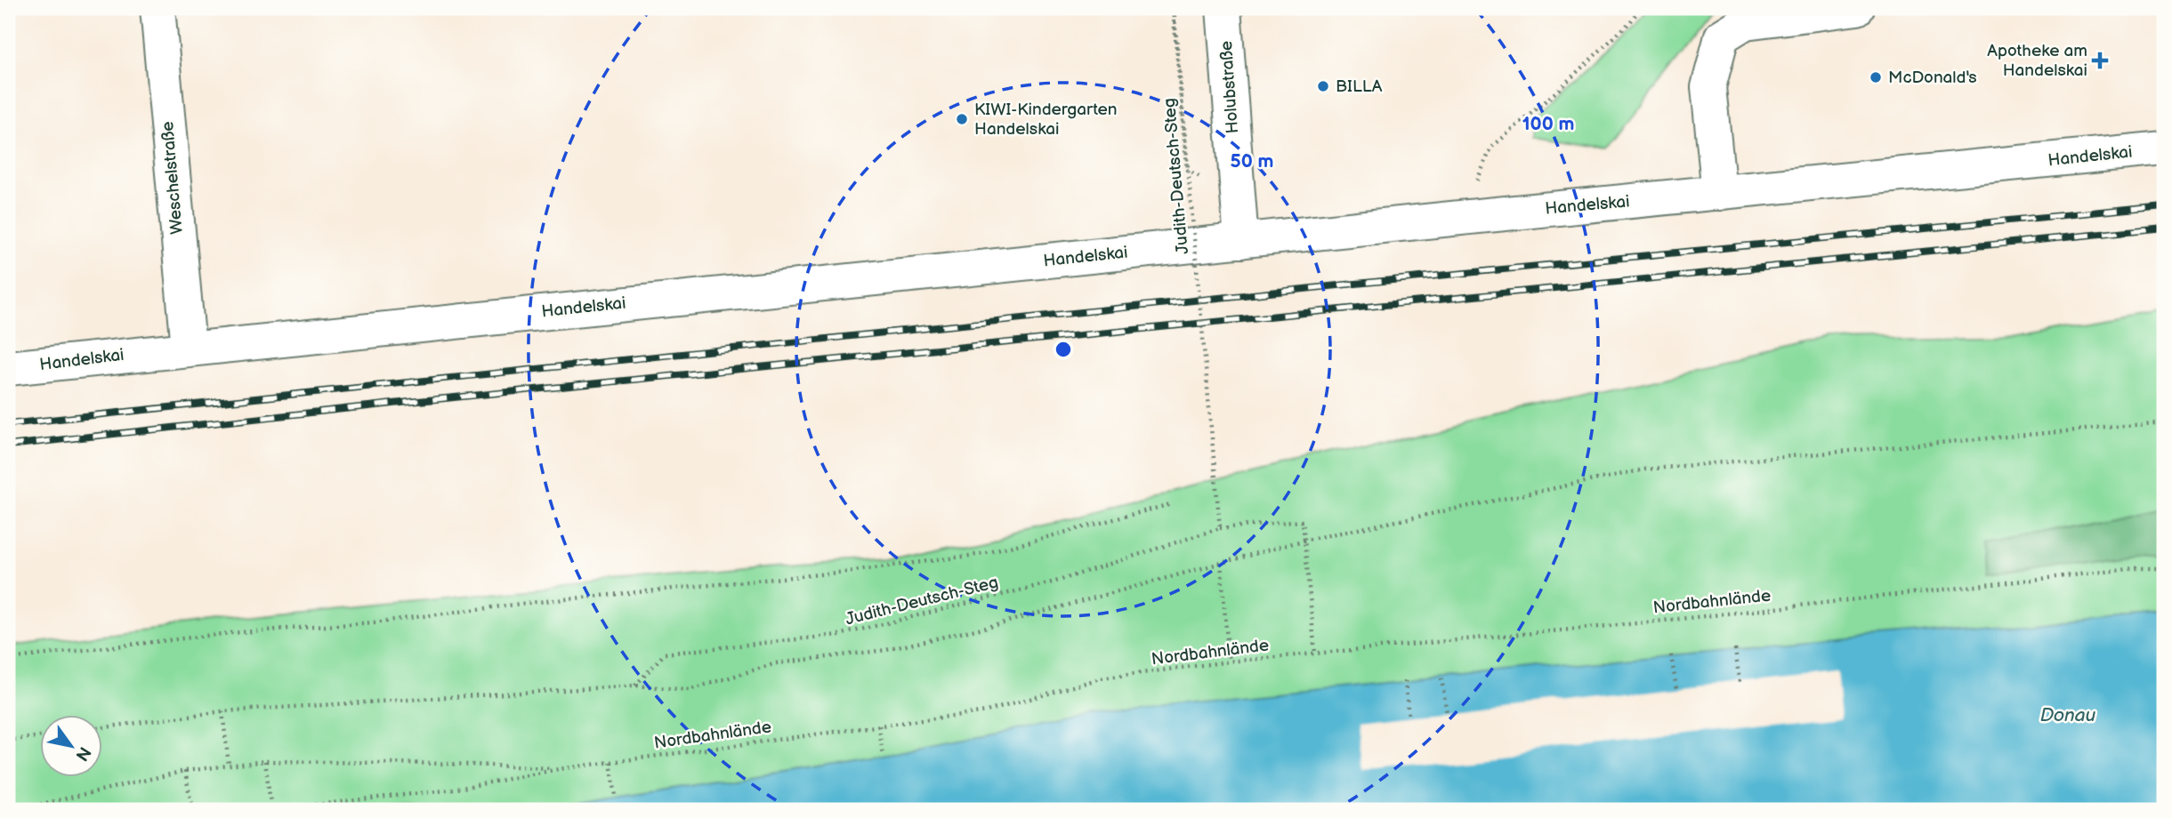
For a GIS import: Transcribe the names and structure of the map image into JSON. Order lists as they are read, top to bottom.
{
  "streets": {
    "main road": ["Holubstraße", "Handelskai", "Weschelstraße"],
    "path": ["Judith-Deutsch-Steg", "Nordbahnlände"]
  },
  "crossings": [
    ["Holubstraße", "Handelskai"],
    ["Handelskai", "Weschelstraße"]
  ],
  "water": ["Donau"],
  "places": {
    "health": ["Apotheke am Handelskai"],
    "other": ["McDonald's", "BILLA", "KIWI-Kindergarten Handelskai"]
  },
  "north": "bottom right",
  "rings": ["100 m", "50 m"]
}
